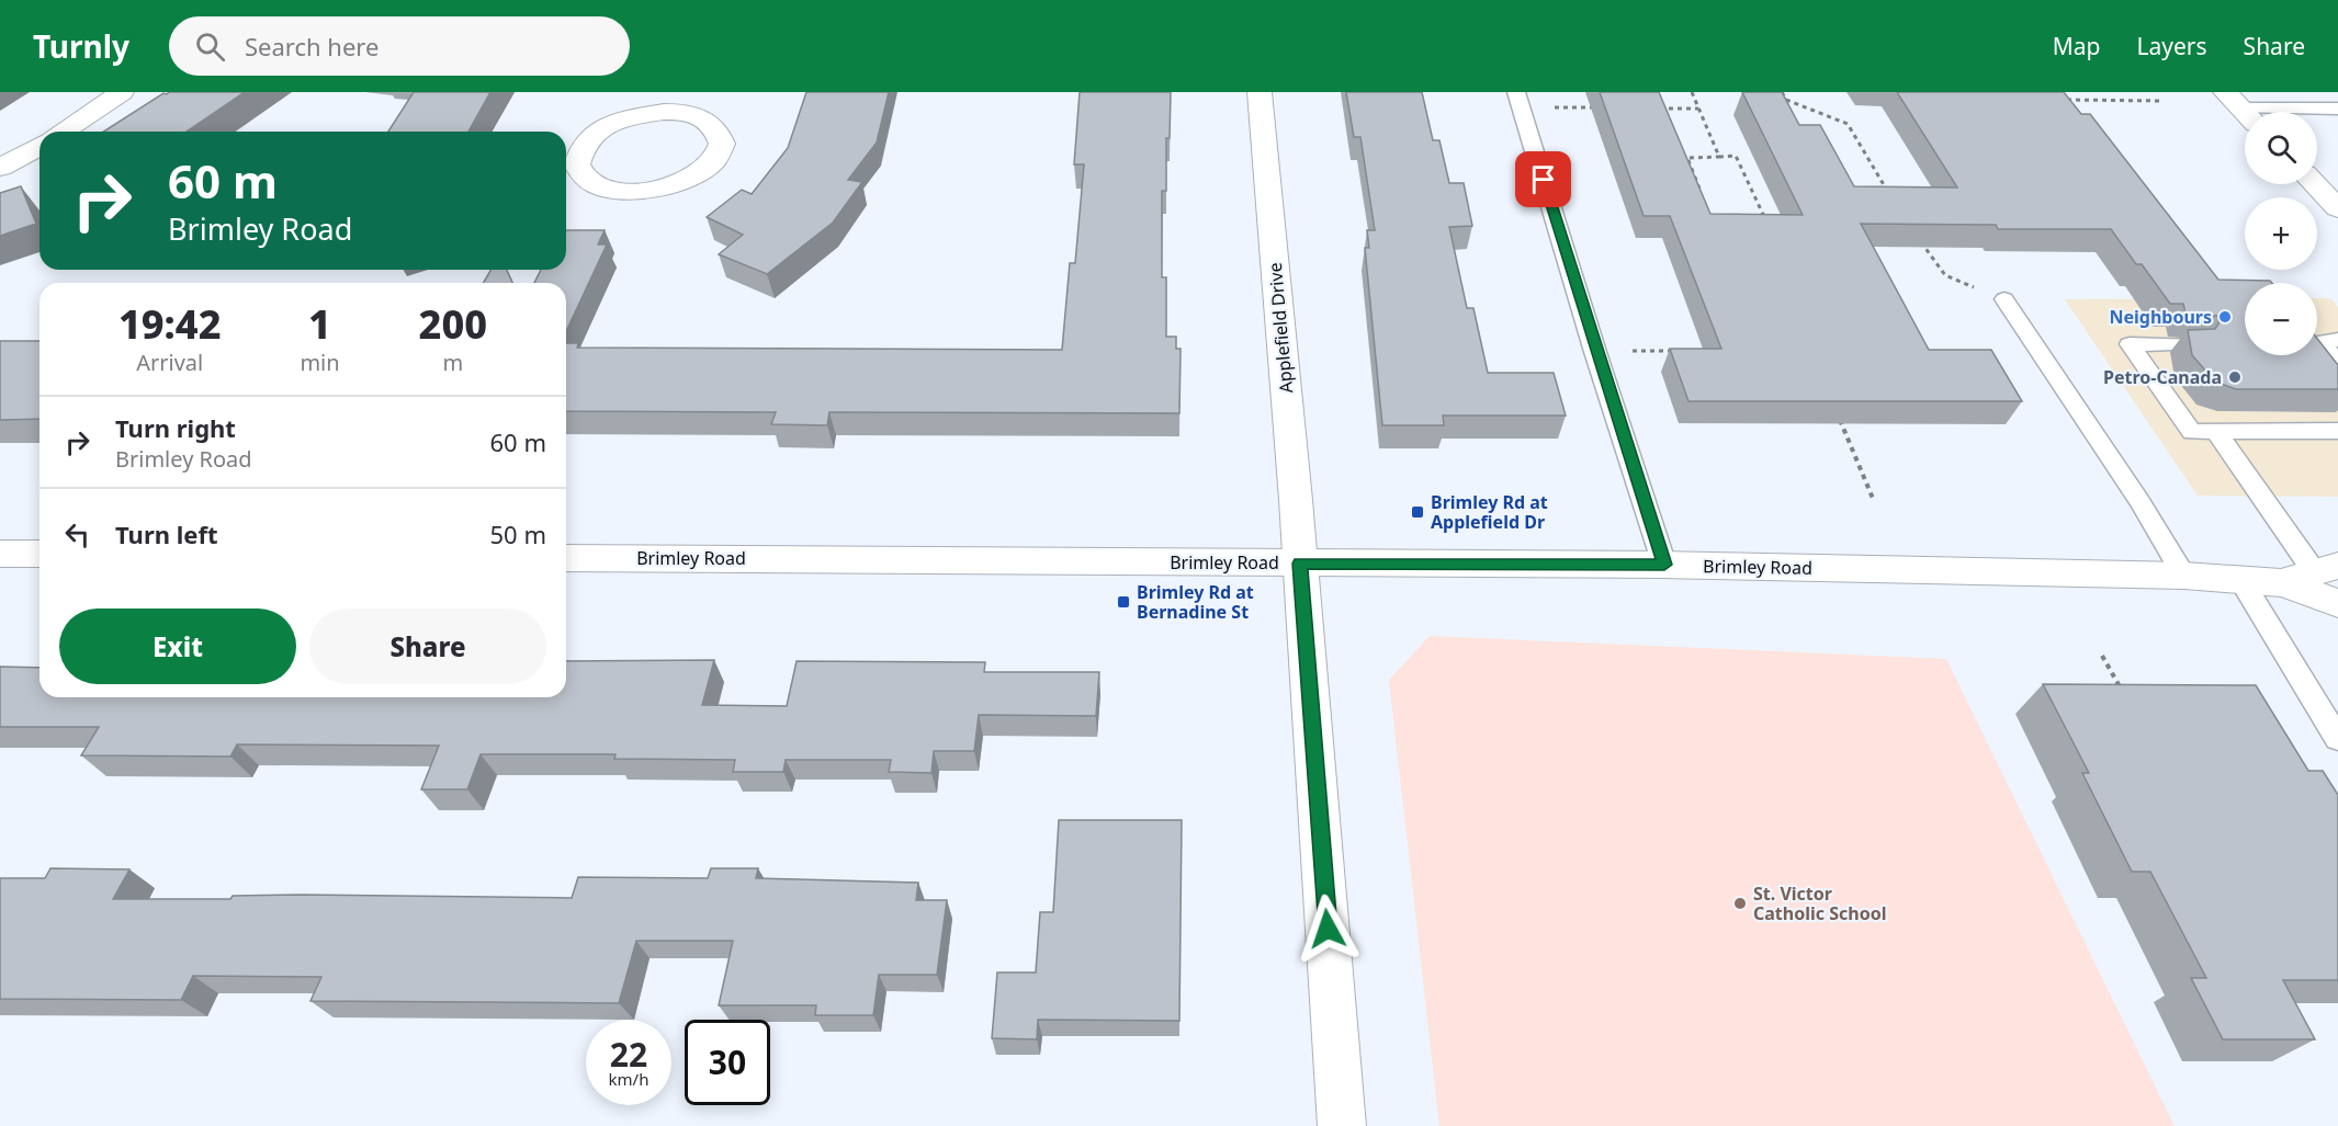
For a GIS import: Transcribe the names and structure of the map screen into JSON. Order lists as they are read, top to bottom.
{
  "streets": {
    "street": ["Applefield Drive", "Brimley Road"]
  },
  "crossings": [
    ["Applefield Drive", "Brimley Road"]
  ],
  "places": {
    "other": ["Neighbours", "Petro-Canada", "St. Victor Catholic School"],
    "transit": ["Brimley Rd at Applefield Dr", "Brimley Rd at Bernadine St"]
  },
  "page": {
    "header": "Turnly",
    "search": "Search here",
    "nav": ["Map", "Layers", "Share"],
    "map_buttons": ["+", "−"],
    "turn": ["60 m", "Brimley Road"],
    "eta": [
      "19:42",
      "Arrival",
      "1",
      "min",
      "200",
      "m"
    ],
    "list": [
      {
        "name": "Turn right",
        "note": "Brimley Road",
        "value": "60 m"
      },
      {
        "name": "Turn left",
        "value": "50 m"
      }
    ],
    "buttons": ["Exit", "Share"],
    "speed": "22 km/h",
    "limit": "30"
  }
}
